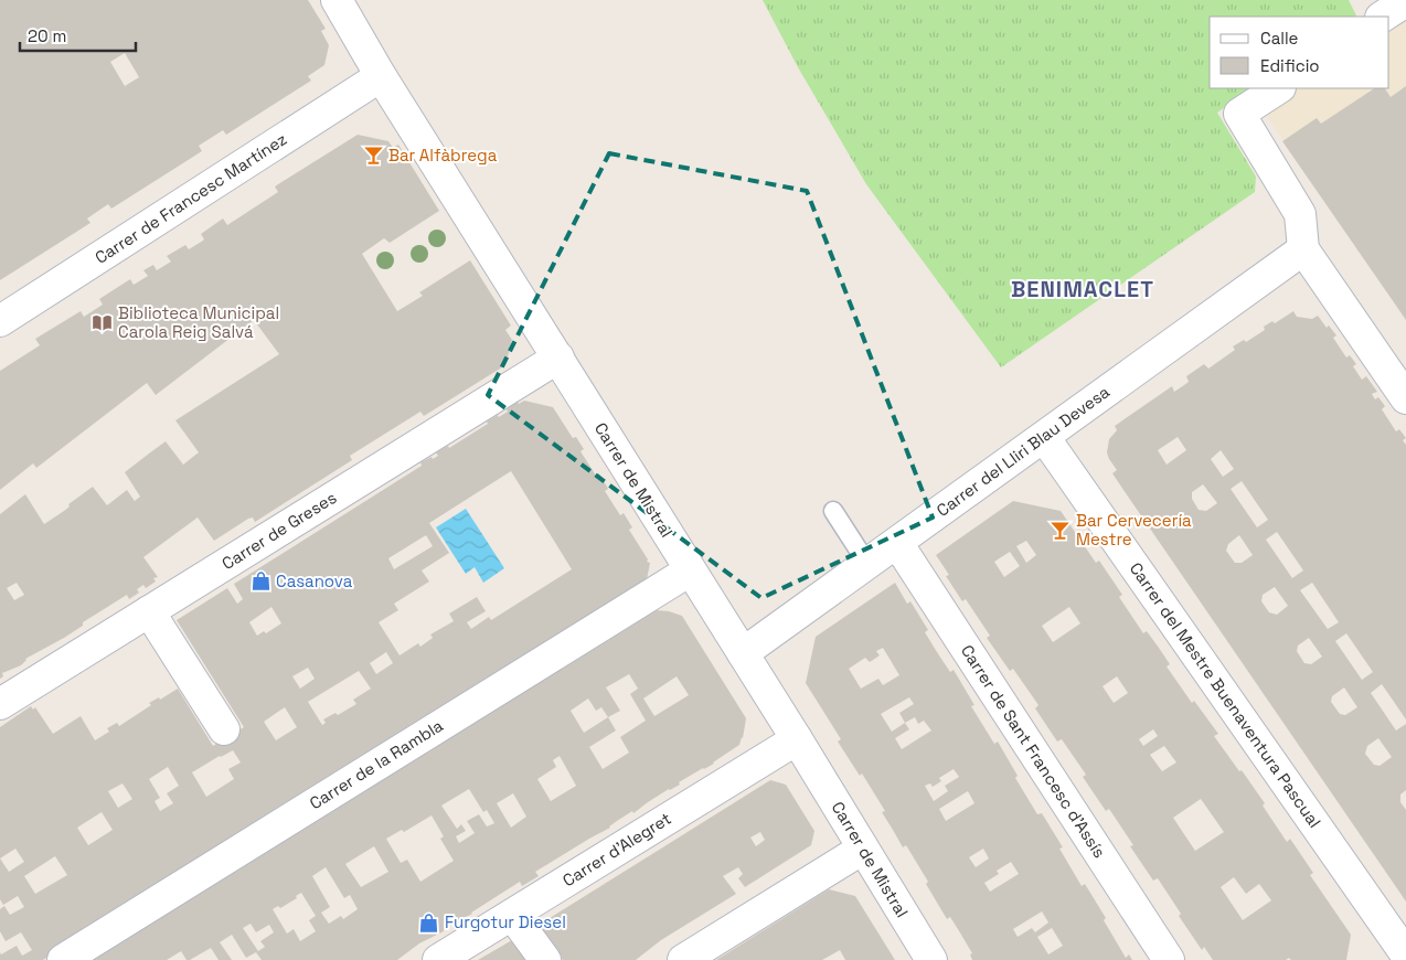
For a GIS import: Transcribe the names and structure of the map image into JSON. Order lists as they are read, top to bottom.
{
  "streets": {
    "street": [
      "Carrer de Francesc Martínez",
      "Carrer del Lliri Blau Devesa",
      "Carrer de Mistral",
      "Carrer de Greses",
      "Carrer del Mestre Buenaventura Pascual",
      "Carrer de Sant Francesc d'Assís",
      "Carrer de la Rambla",
      "Carrer d'Alegret"
    ]
  },
  "crossings": [
    ["Carrer de Francesc Martínez", "Carrer de Mistral"],
    ["Carrer del Lliri Blau Devesa", "Carrer de Mistral"],
    ["Carrer del Lliri Blau Devesa", "Carrer del Mestre Buenaventura Pascual"],
    ["Carrer del Lliri Blau Devesa", "Carrer de Sant Francesc d'Assís"],
    ["Carrer de Mistral", "Carrer de Greses"],
    ["Carrer de Mistral", "Carrer de la Rambla"],
    ["Carrer de Mistral", "Carrer d'Alegret"]
  ],
  "districts": ["BENIMACLET"],
  "places": {
    "bar": ["Bar Alfàbrega", "Bar Cervecería Mestre"],
    "library": ["Biblioteca Municipal Carola Reig Salvá"],
    "shop": ["Casanova", "Furgotur Diesel"]
  },
  "legend": ["Calle", "Edificio"],
  "scale_bar": "20 m"
}
